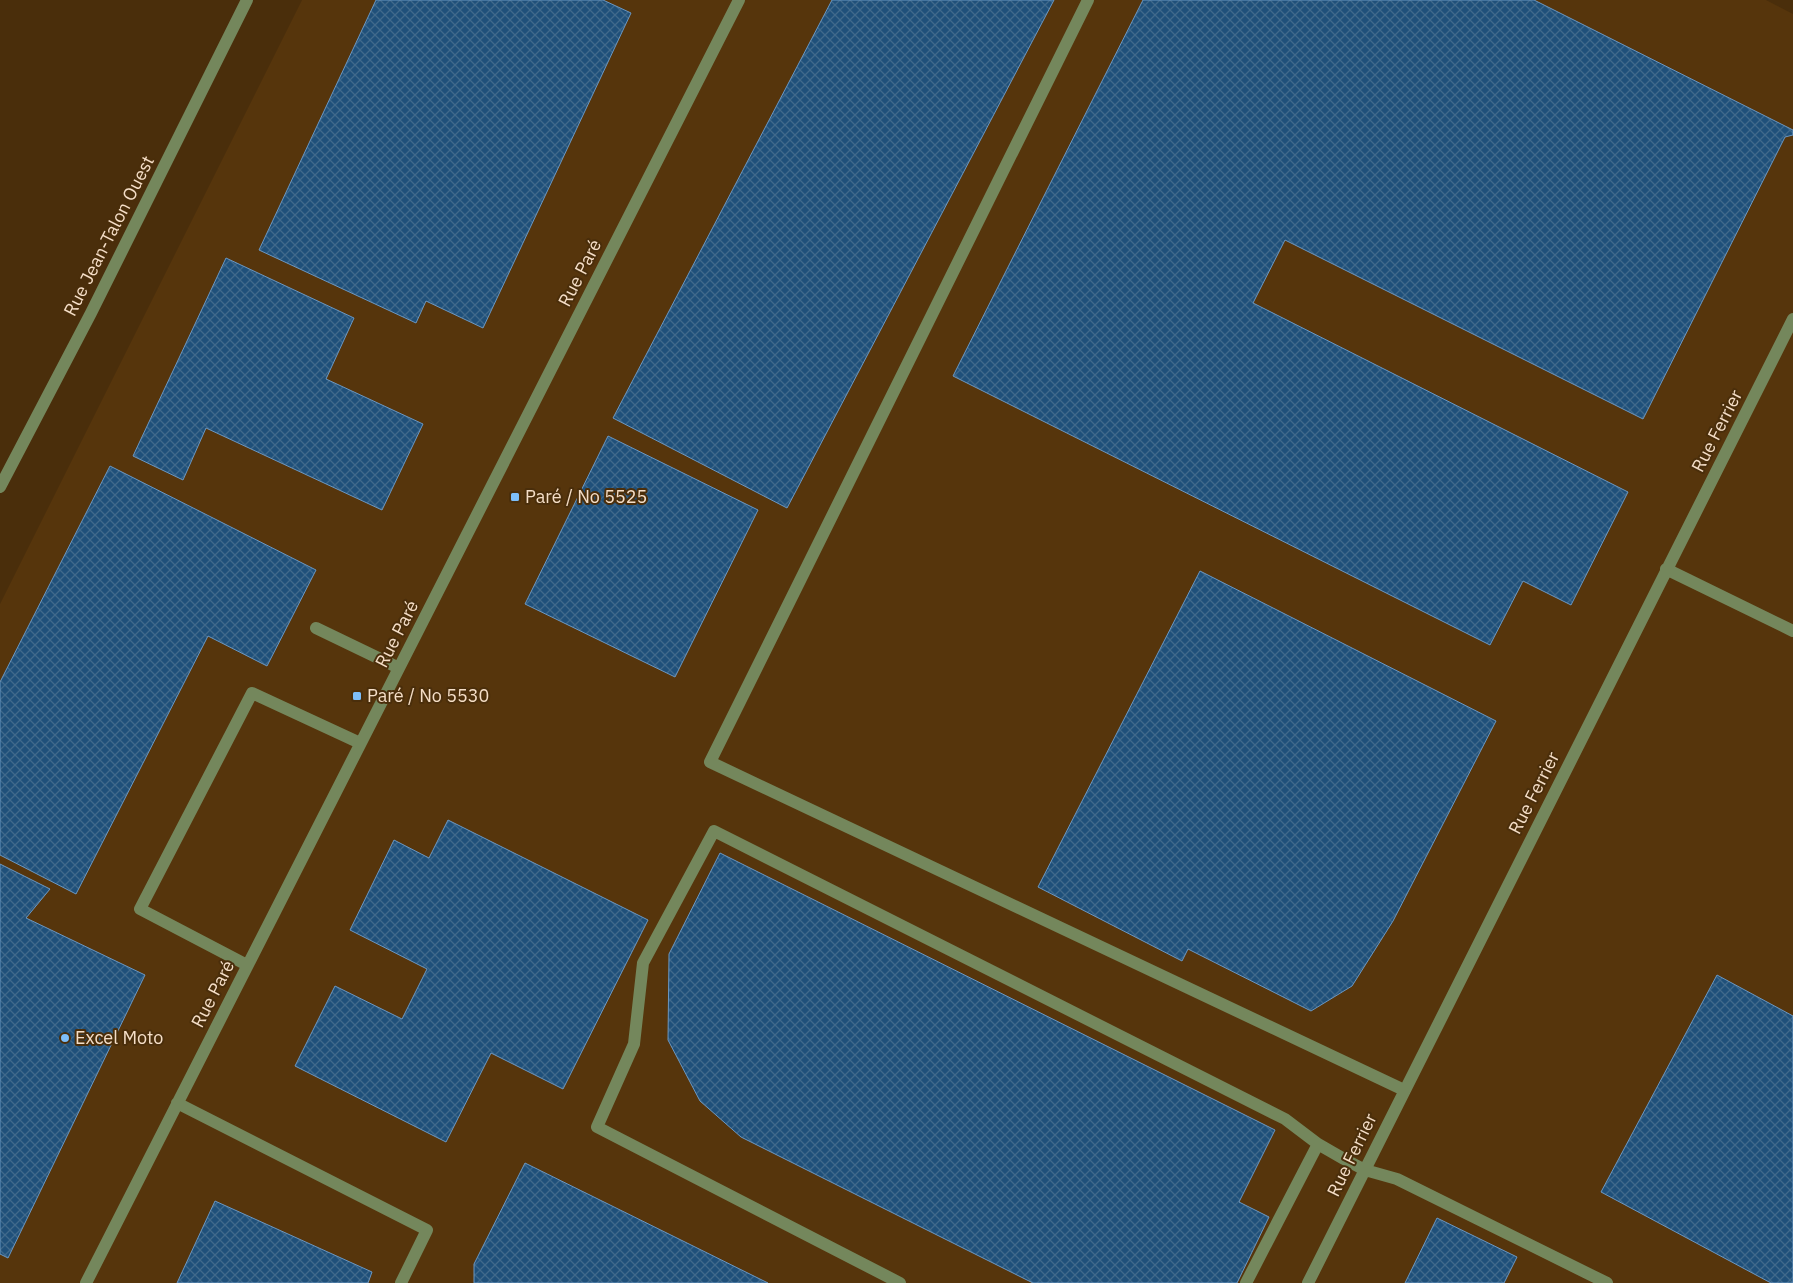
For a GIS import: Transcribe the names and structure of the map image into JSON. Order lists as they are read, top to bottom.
{
  "streets": {
    "street": ["Rue Jean-Talon Ouest", "Rue Paré", "Rue Ferrier"]
  },
  "places": {
    "transit": ["Paré / No 5525", "Paré / No 5530"],
    "other": ["Excel Moto"]
  }
}
